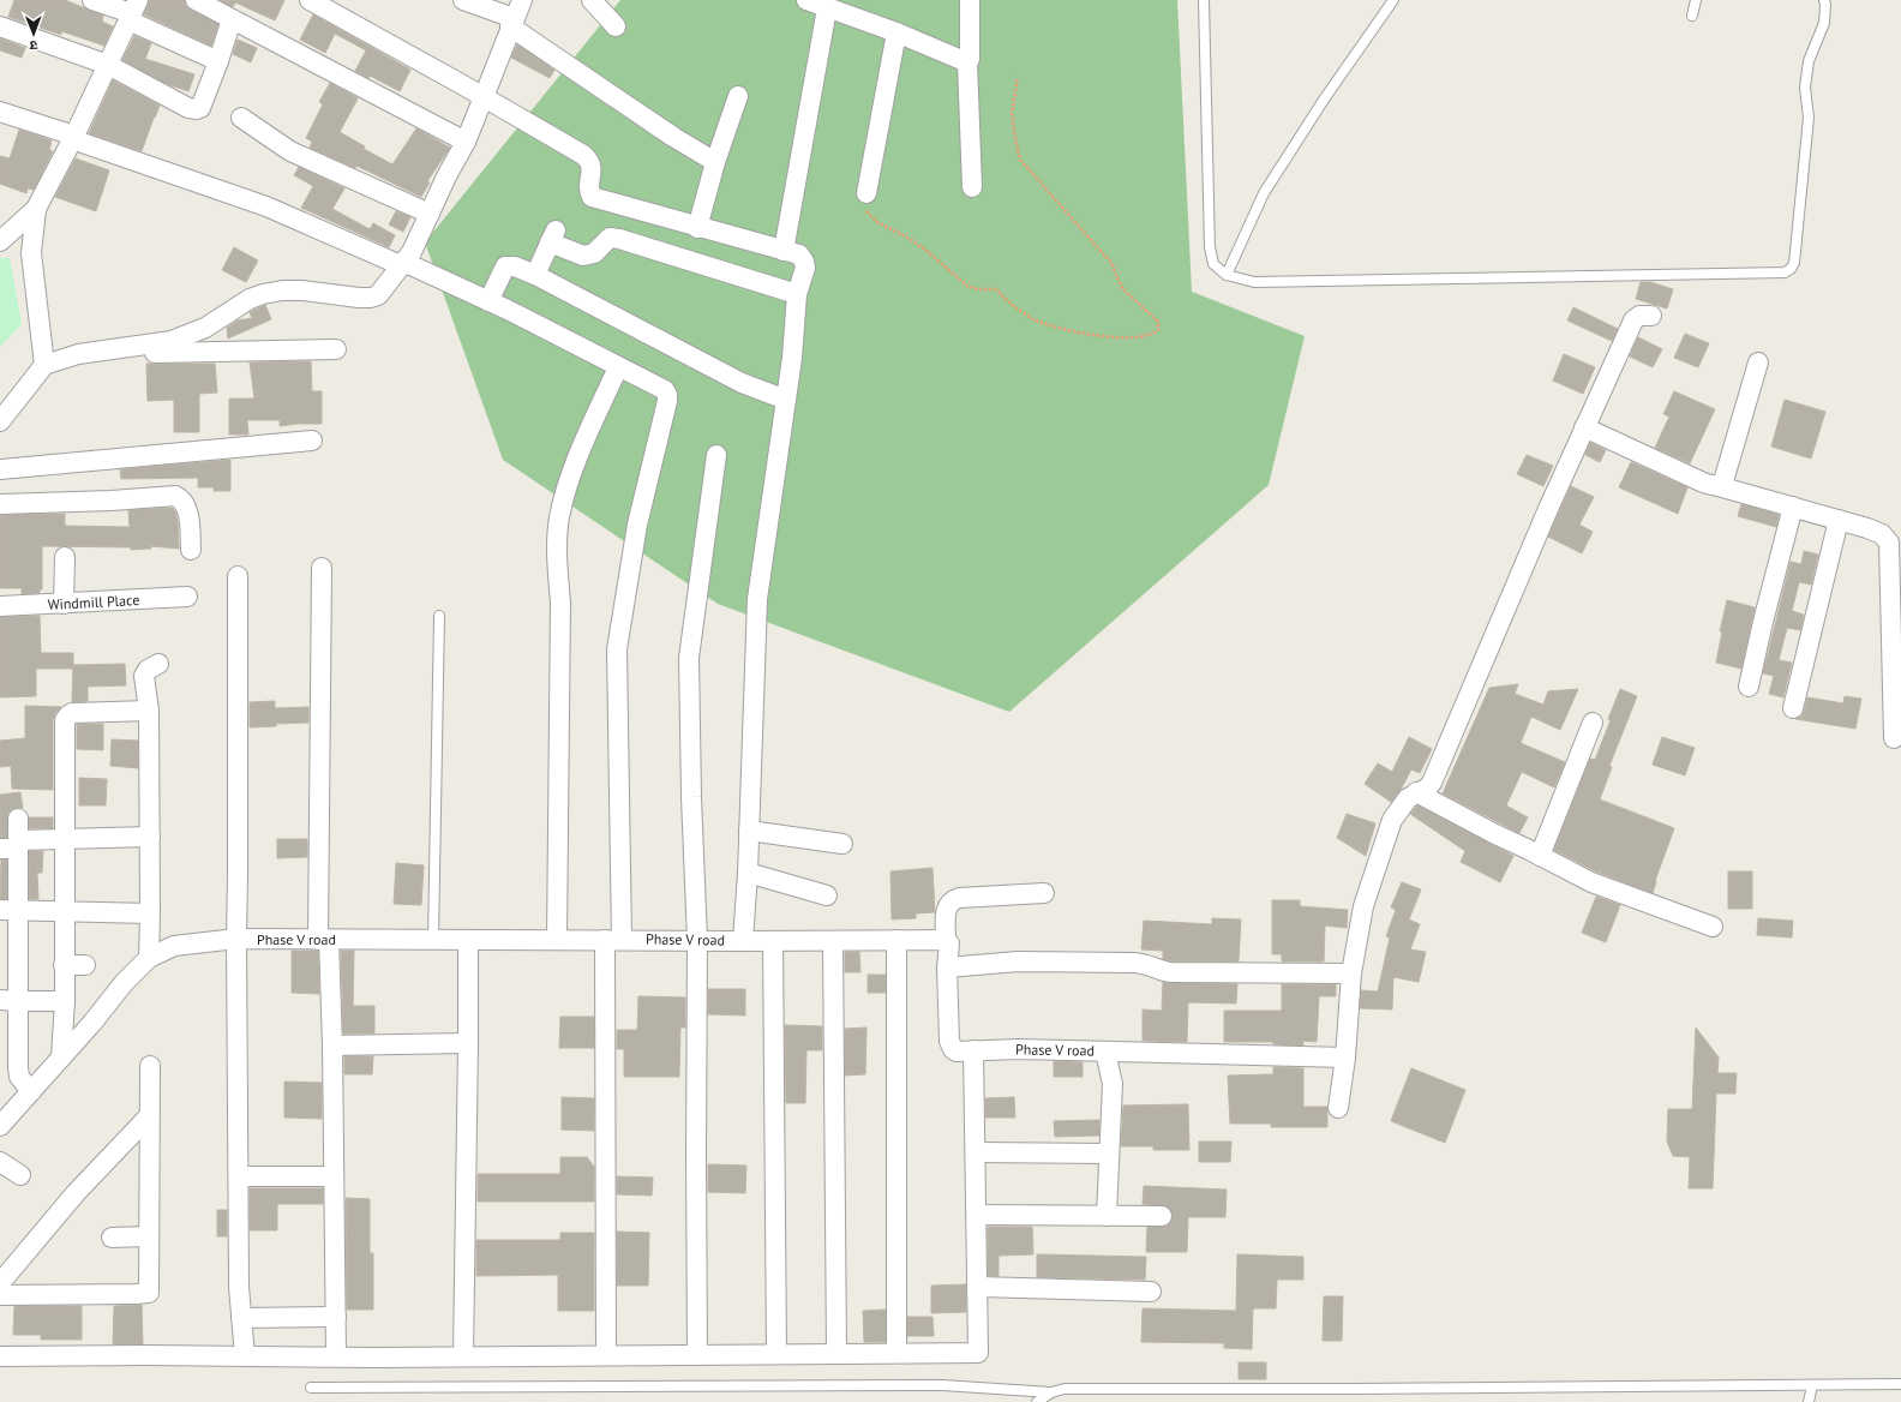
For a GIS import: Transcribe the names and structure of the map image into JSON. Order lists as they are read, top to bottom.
{
  "streets": {
    "street": ["Windmill Place", "Phase V road"]
  },
  "north": "bottom"
}
